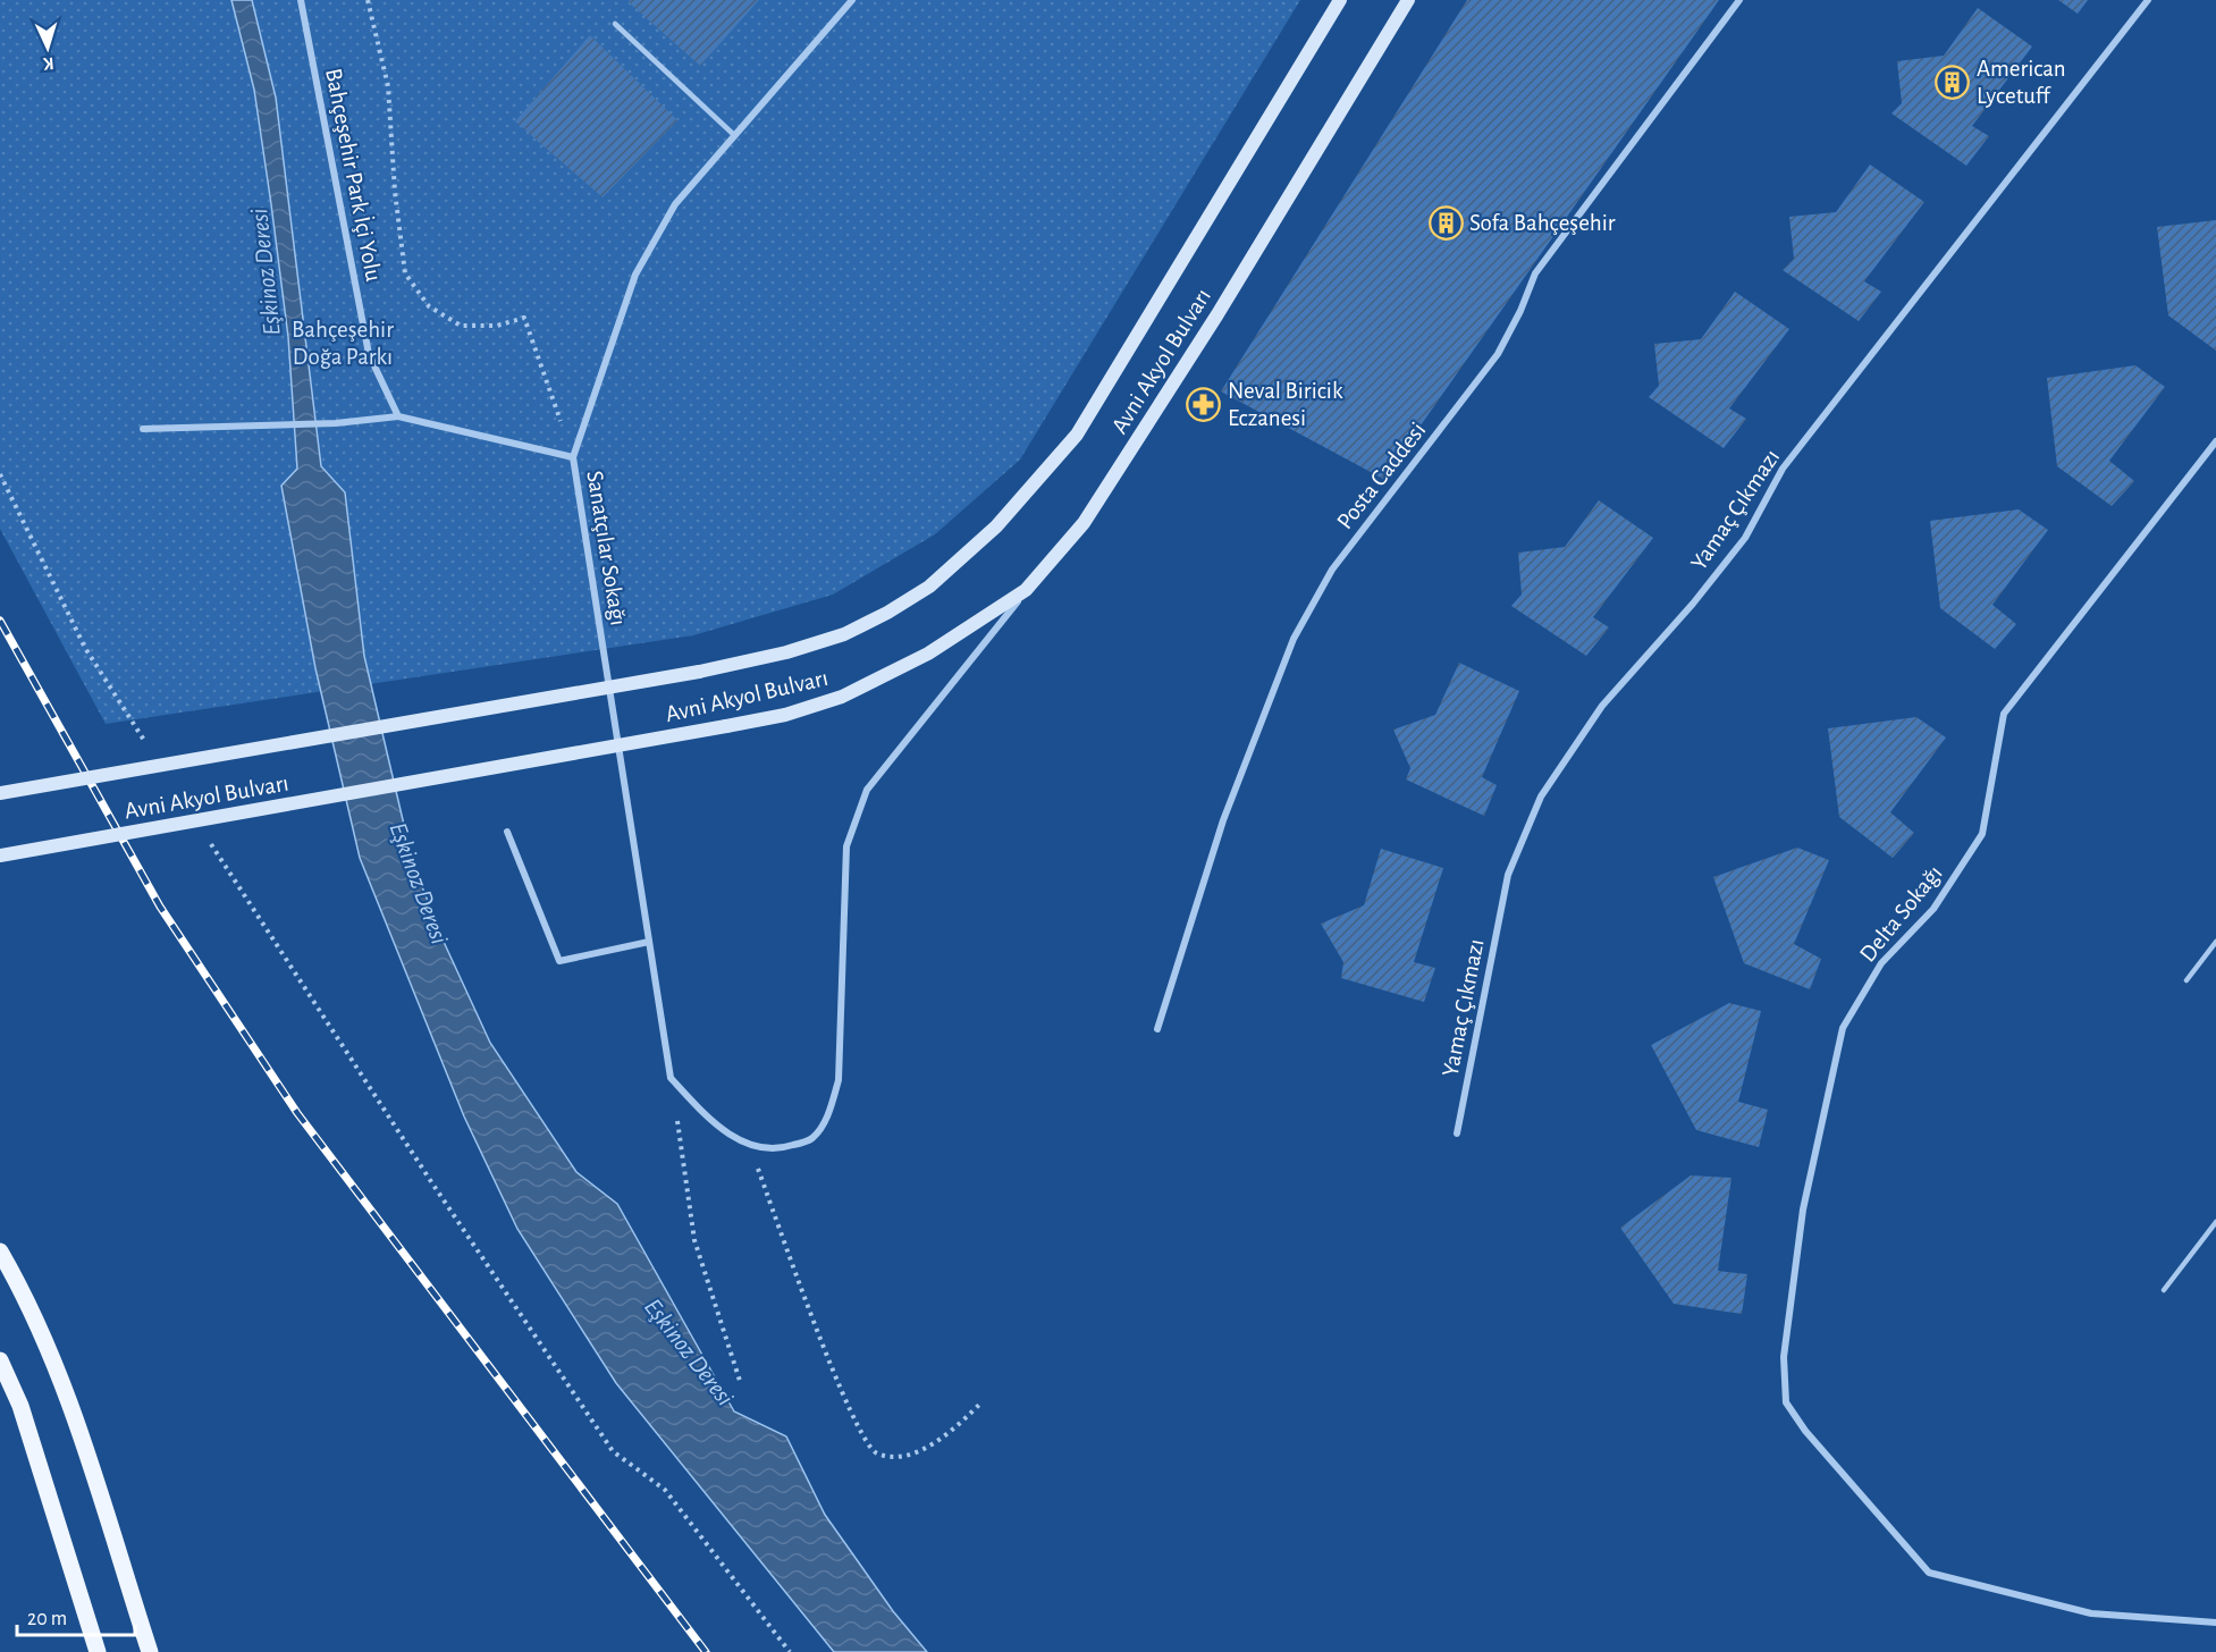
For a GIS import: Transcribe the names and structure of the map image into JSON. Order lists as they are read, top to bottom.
{
  "streets": {
    "main road": ["Avni Akyol Bulvarı"],
    "street": [
      "Bahçeşehir Park İçi Yolu",
      "Posta Caddesi",
      "Yamaç Çıkmazı",
      "Sanatçılar Sokağı",
      "Delta Sokağı"
    ]
  },
  "water": ["Eşkinoz Deresi"],
  "parks": ["Bahçeşehir Doğa Parkı"],
  "places": {
    "building": ["American Lycetuff", "Sofa Bahçeşehir"],
    "pharmacy": ["Neval Biricik Eczanesi"]
  },
  "scale_bar": "20 m",
  "north": "bottom"
}
